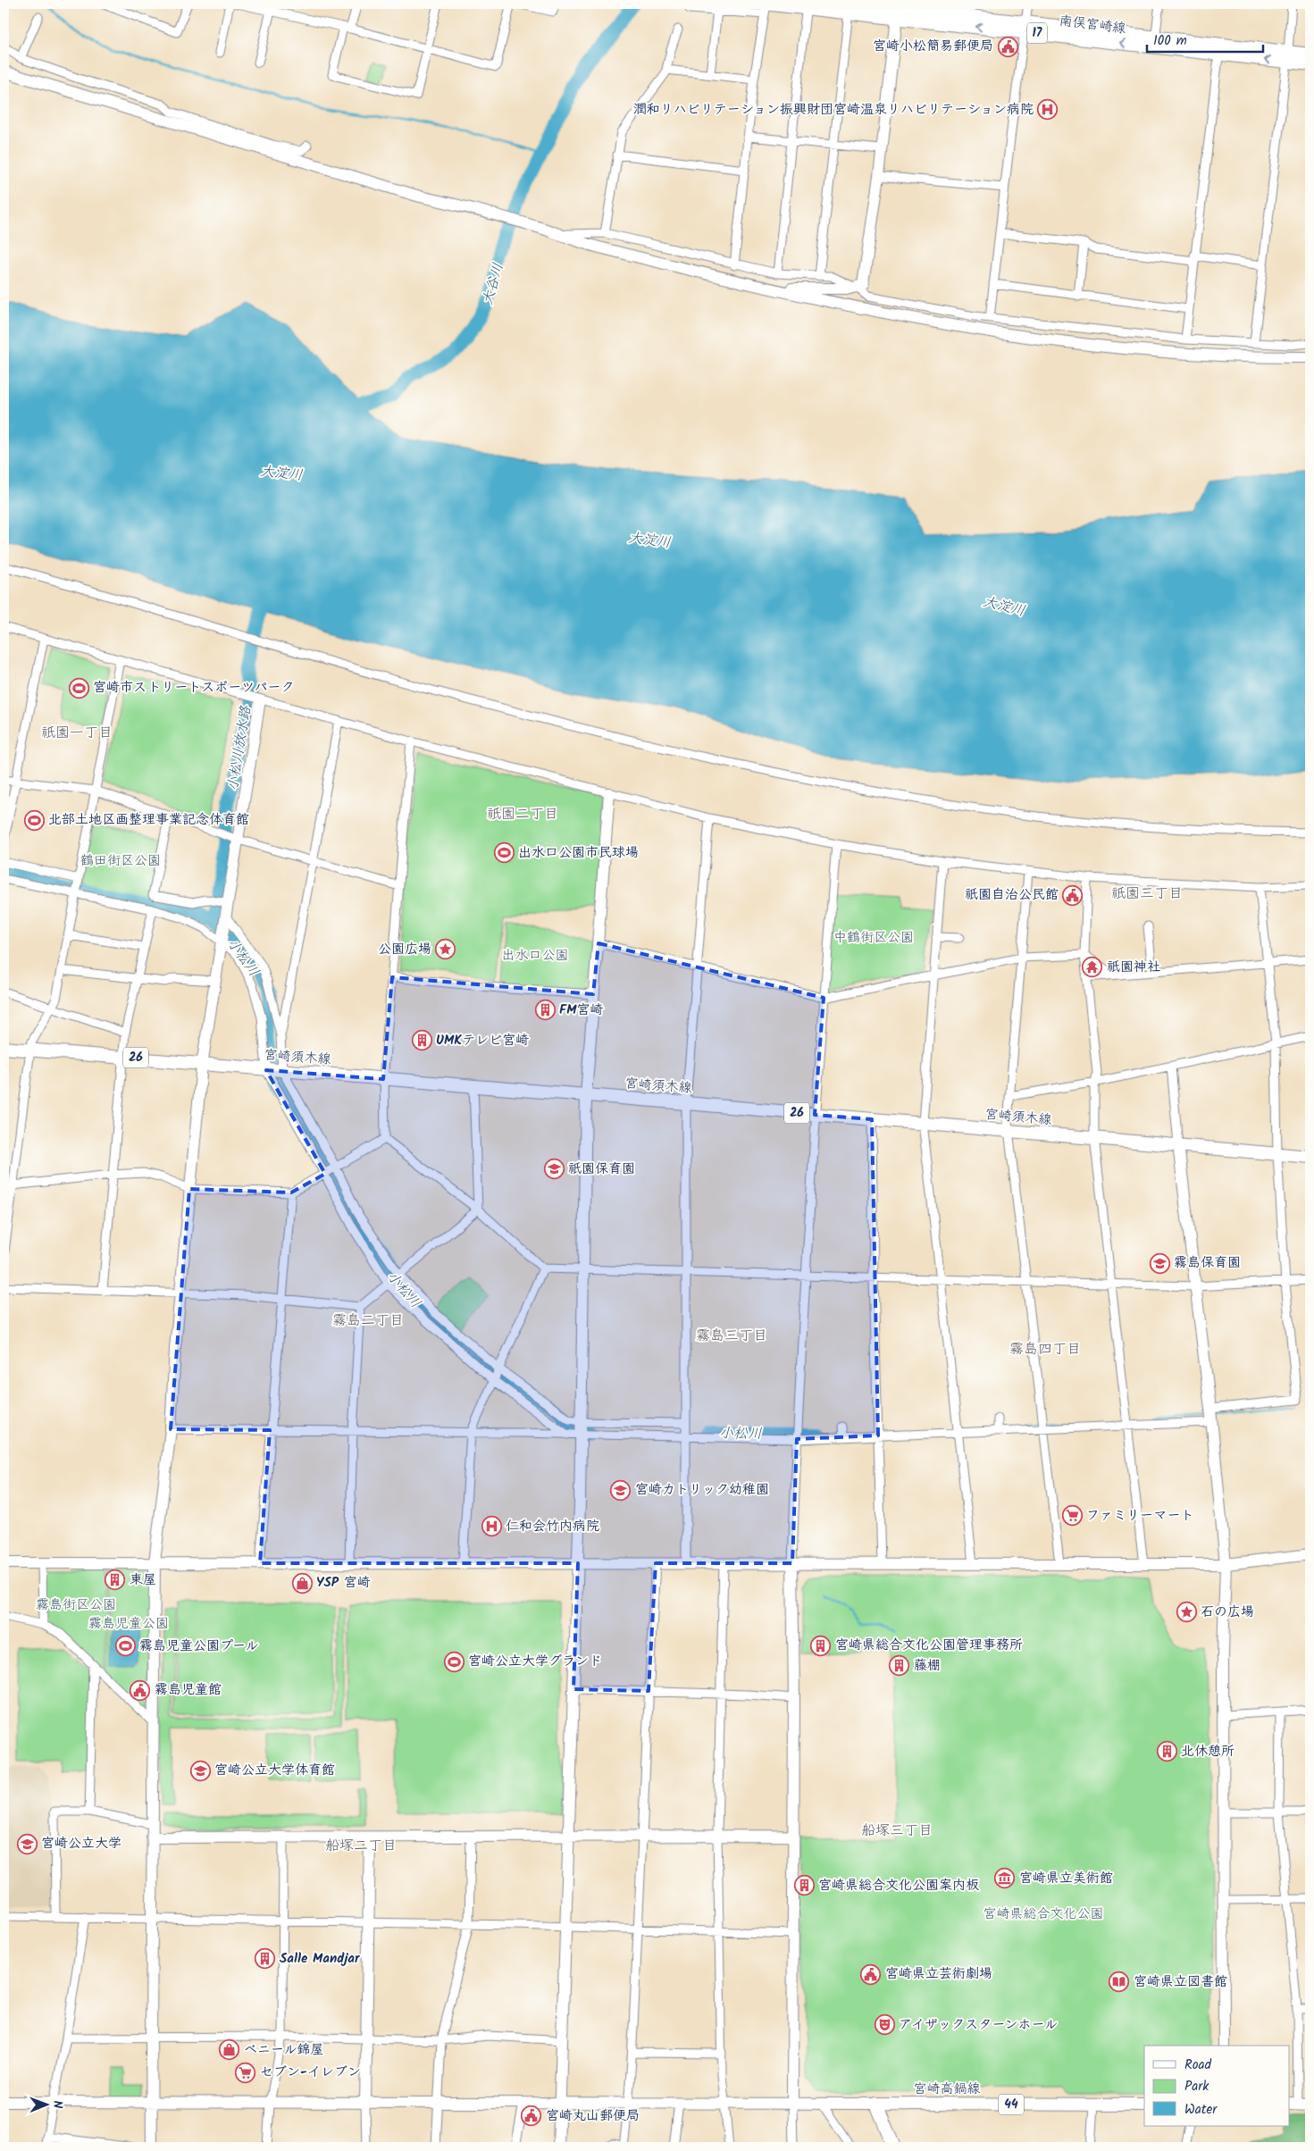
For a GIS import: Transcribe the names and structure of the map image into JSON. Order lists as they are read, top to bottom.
{
  "streets": {
    "main road": [
      "南俣宮崎線",
      "17",
      "26",
      "宮崎須木線",
      "宮崎高鍋線",
      "44"
    ]
  },
  "districts": [
    "祇園一丁目",
    "祇園二丁目",
    "祇園三丁目",
    "霧島二丁目",
    "霧島三丁目",
    "霧島四丁目",
    "船塚三丁目",
    "船塚二丁目"
  ],
  "water": [
    "大谷川",
    "大淀川",
    "小松川放水路",
    "小松川"
  ],
  "parks": [
    "鶴田街区公園",
    "中鶴街区公園",
    "出水口公園",
    "霧島街区公園",
    "霧島児童公園",
    "宮崎県総合文化公園"
  ],
  "places": {
    "public building": [
      "宮崎小松簡易郵便局",
      "祇園自治公民館",
      "霧島児童館",
      "宮崎県立芸術劇場",
      "宮崎丸山郵便局"
    ],
    "hospital": ["潤和リハビリテーション振興財団宮崎温泉リハビリテーション病院", "仁和会竹内病院"],
    "sports": [
      "宮崎市ストリートスポーツパーク",
      "北部土地区画整理事業記念体育館",
      "出水口公園市民球場",
      "霧島児童公園プール",
      "宮崎公立大学グランド"
    ],
    "place": ["公園広場", "石の広場"],
    "temple": ["祇園神社"],
    "building": [
      "FM宮崎",
      "UMKテレビ宮崎",
      "東屋",
      "宮崎県総合文化公園管理事務所",
      "藤棚",
      "北休憩所",
      "宮崎県総合文化公園案内板",
      "Salle Mandjar"
    ],
    "school or university": [
      "祇園保育園",
      "霧島保育園",
      "宮崎カトリック幼稚園",
      "宮崎公立大学体育館",
      "宮崎公立大学"
    ],
    "supermarket": ["ファミリーマート", "セブン-イレブン"],
    "shop": ["YSP 宮崎", "ベニール錦屋"],
    "museum": ["宮崎県立美術館"],
    "library": ["宮崎県立図書館"],
    "theatre": ["アイザックスターンホール"]
  },
  "legend": ["Road", "Park", "Water"],
  "scale_bar": "100 m",
  "north": "right"
}
